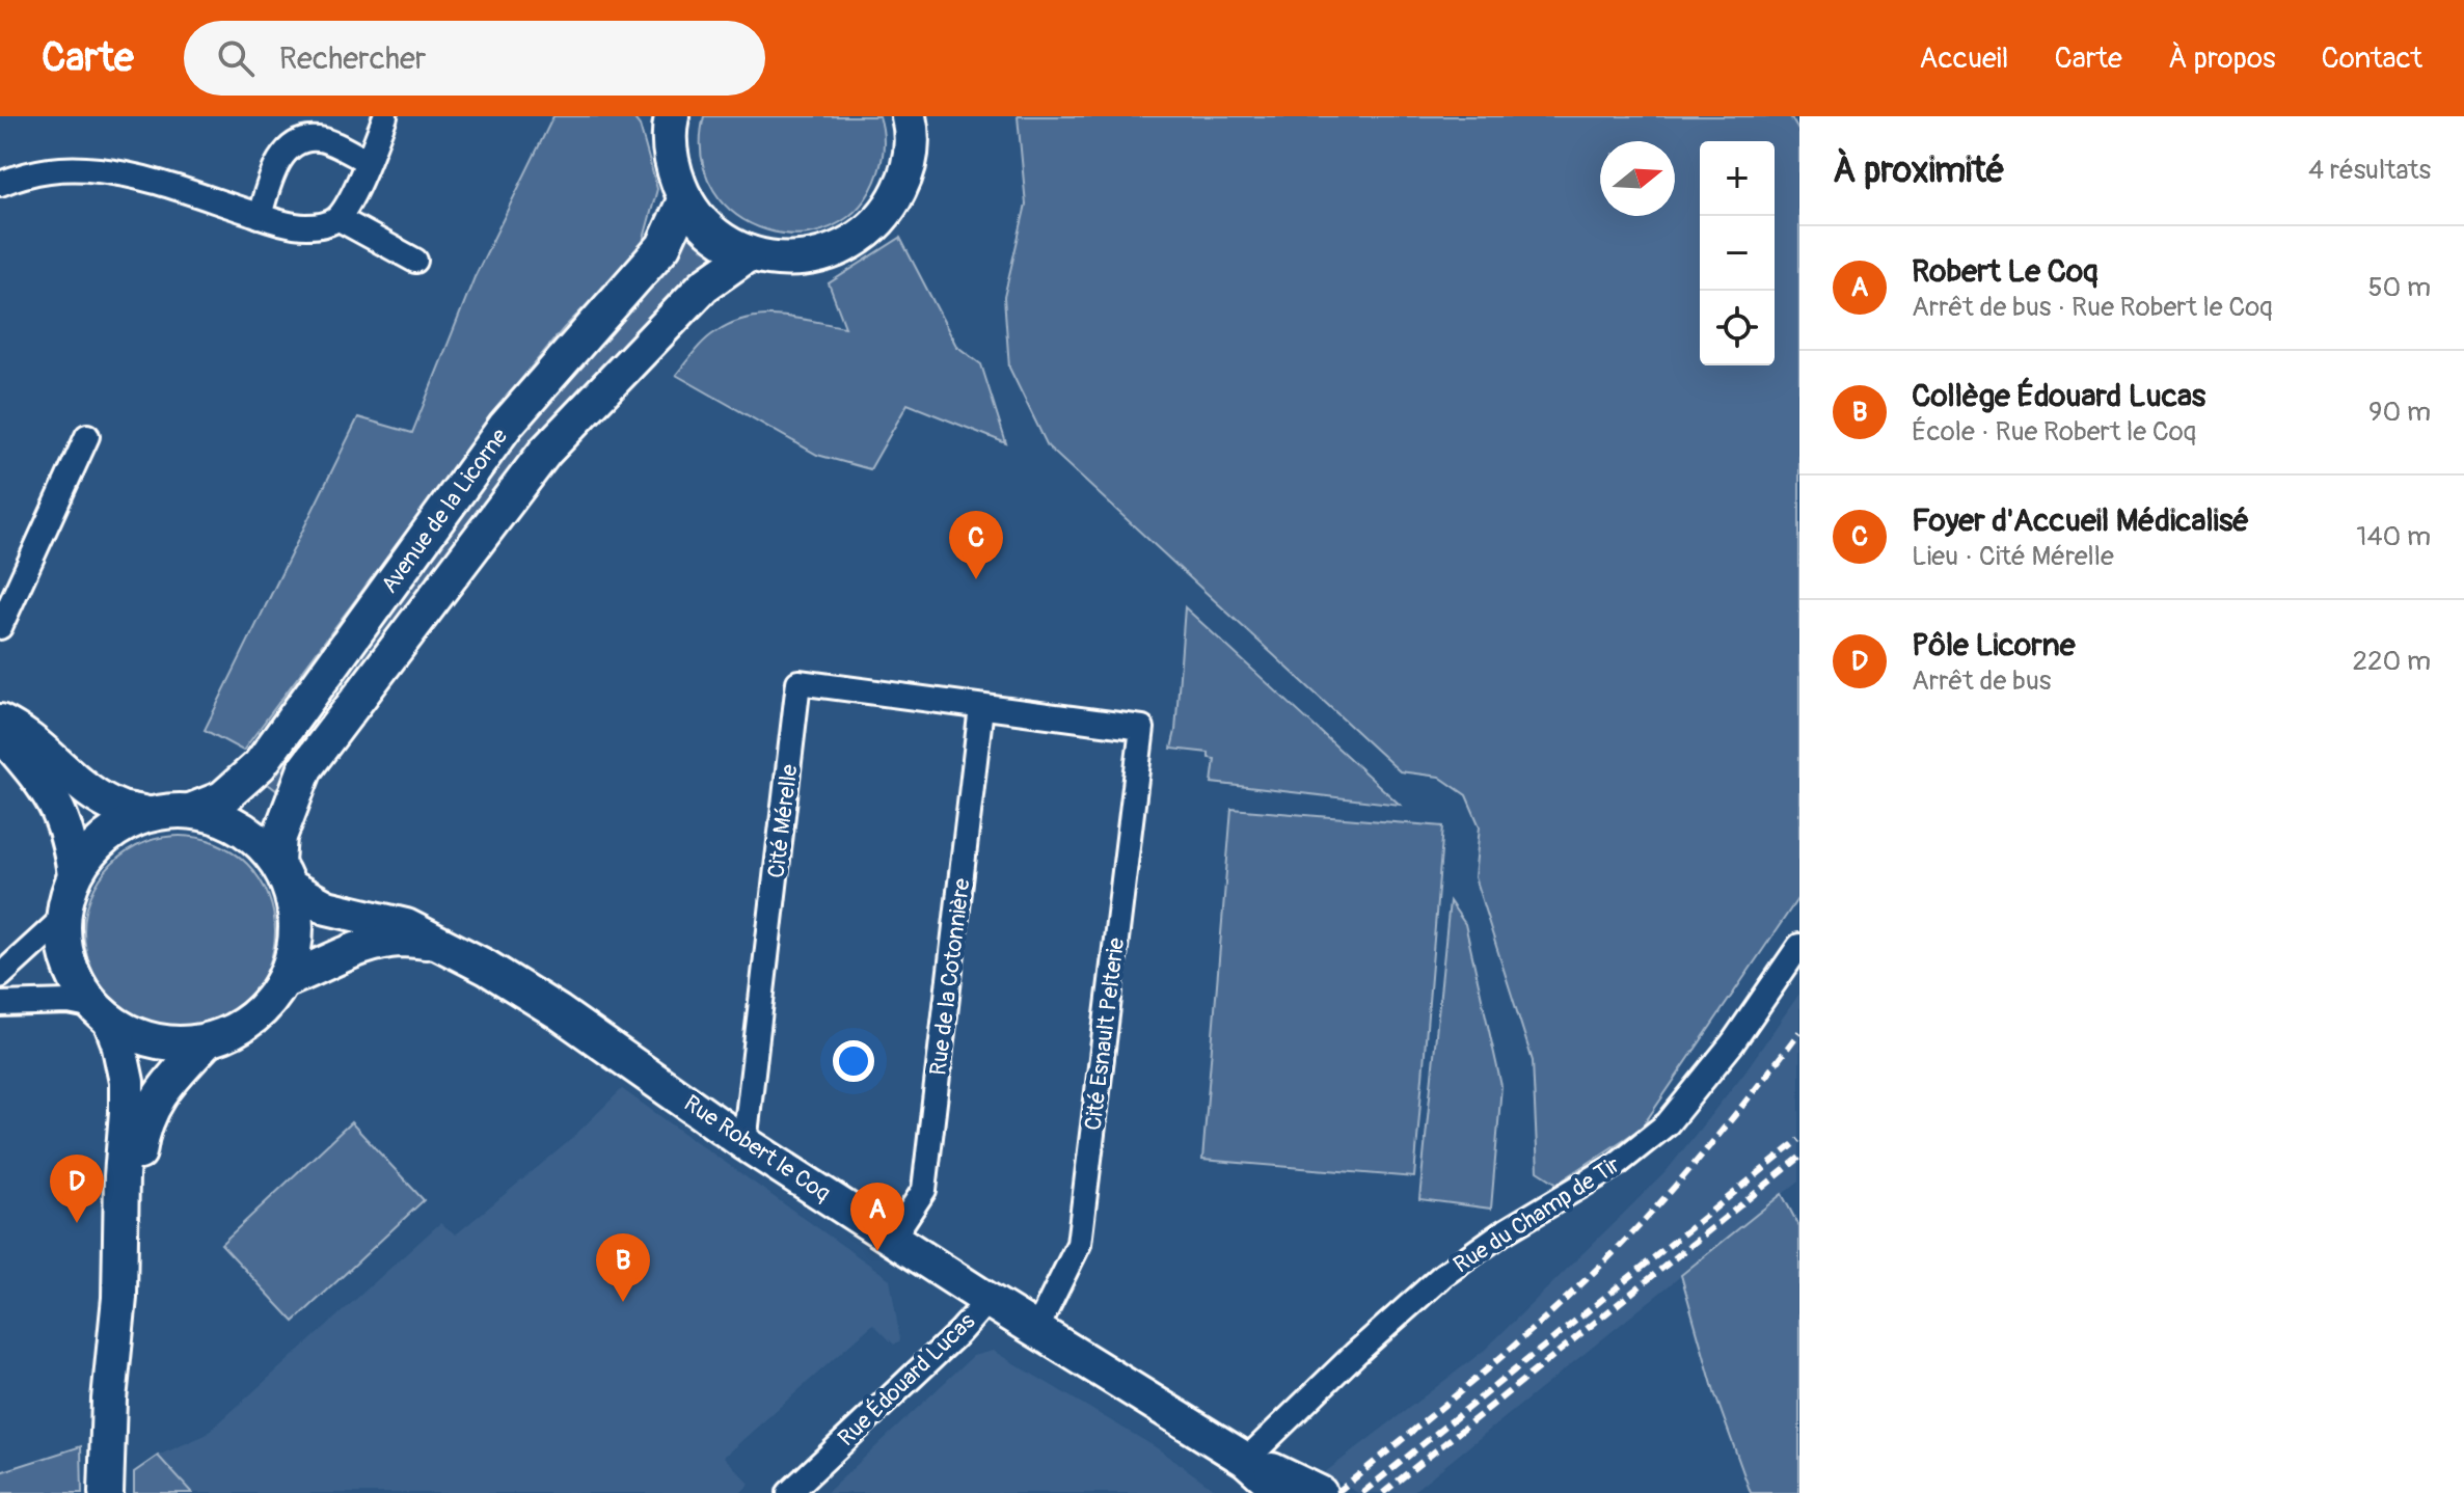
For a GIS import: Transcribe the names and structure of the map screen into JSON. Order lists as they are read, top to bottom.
{
  "streets": {
    "main road": ["Avenue de la Licorne", "Rue Robert le Coq"],
    "street": [
      "Cité Mérelle",
      "Rue de la Cotonnière",
      "Cité Esnault Pelterie",
      "Rue du Champ de Tir",
      "Rue Édouard Lucas"
    ]
  },
  "crossings": [
    ["Avenue de la Licorne", "Rue Robert le Coq"],
    ["Cité Mérelle", "Rue de la Cotonnière"],
    ["Cité Mérelle", "Cité Esnault Pelterie"],
    ["Cité Mérelle", "Rue Robert le Coq"],
    ["Rue de la Cotonnière", "Cité Esnault Pelterie"],
    ["Rue de la Cotonnière", "Rue Robert le Coq"],
    ["Cité Esnault Pelterie", "Rue Robert le Coq"],
    ["Rue Robert le Coq", "Rue du Champ de Tir"],
    ["Rue Robert le Coq", "Rue Édouard Lucas"]
  ],
  "north": "right",
  "page": {
    "header": "Carte",
    "search": "Rechercher",
    "nav": [
      "Accueil",
      "Carte",
      "À propos",
      "Contact"
    ],
    "heading": ["À proximité", "4 résultats"],
    "map_buttons": ["+", "−"],
    "list": [
      {
        "mark": "A",
        "name": "Robert Le Coq",
        "note": "Arrêt de bus · Rue Robert le Coq",
        "value": "50 m"
      },
      {
        "mark": "B",
        "name": "Collège Édouard Lucas",
        "note": "École · Rue Robert le Coq",
        "value": "90 m"
      },
      {
        "mark": "C",
        "name": "Foyer d'Accueil Médicalisé",
        "note": "Lieu · Cité Mérelle",
        "value": "140 m"
      },
      {
        "mark": "D",
        "name": "Pôle Licorne",
        "note": "Arrêt de bus",
        "value": "220 m"
      }
    ],
    "pins": [
      "C",
      "D",
      "A",
      "B"
    ]
  }
}
